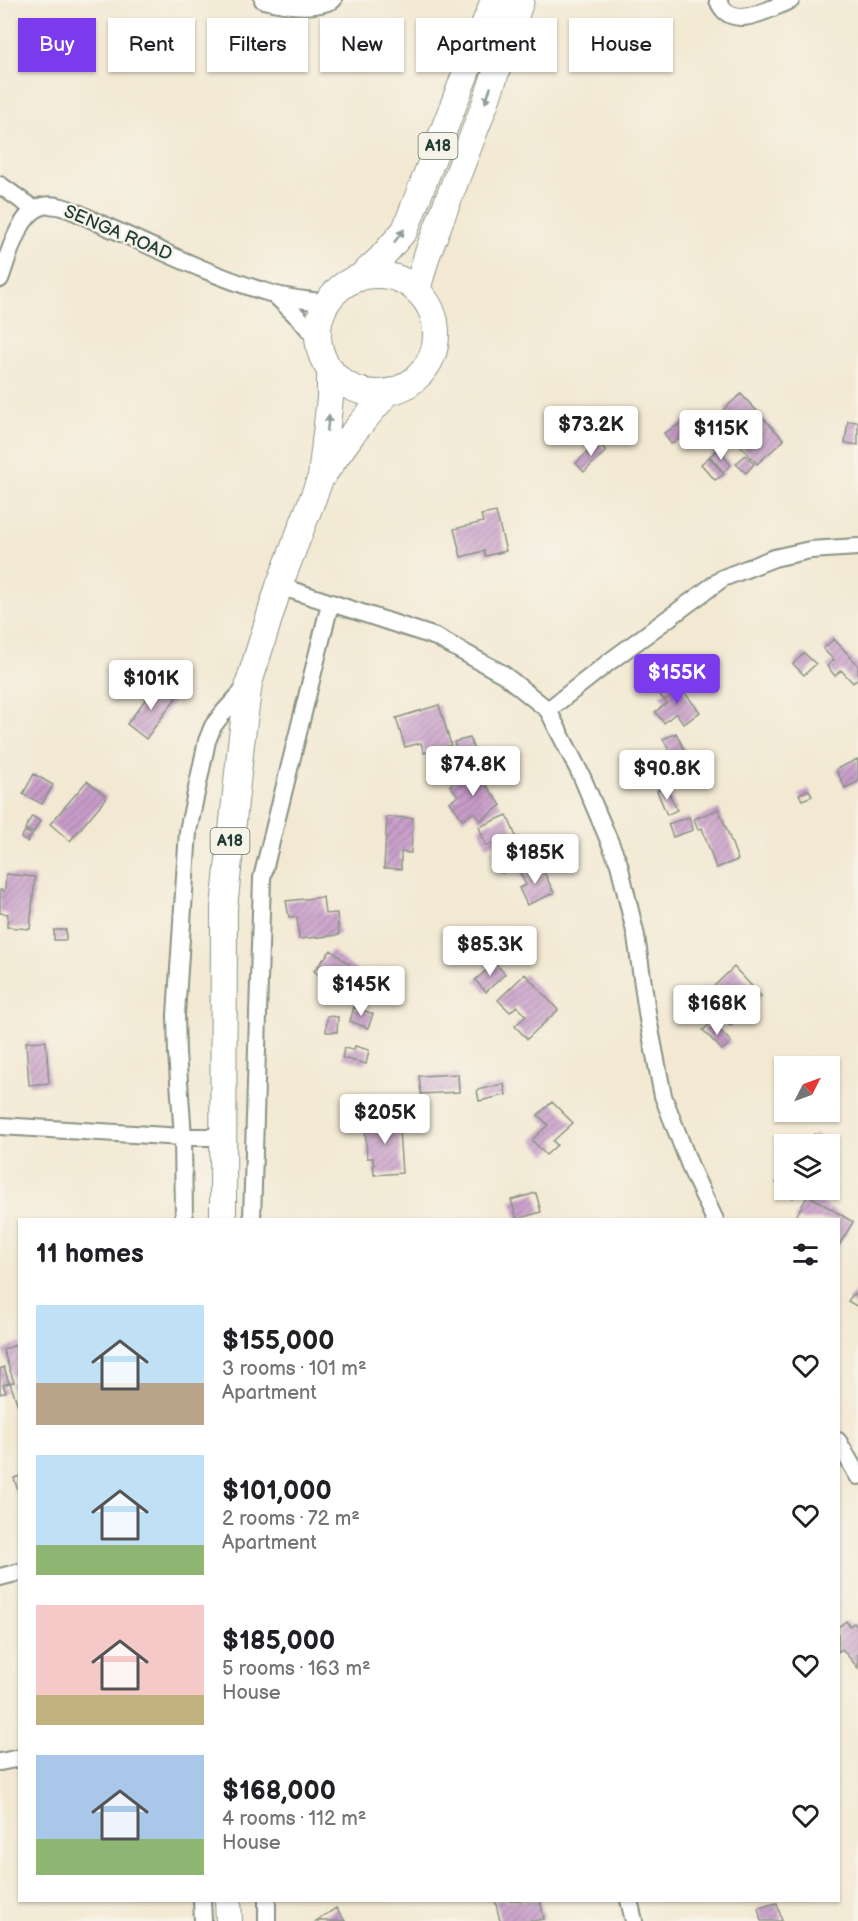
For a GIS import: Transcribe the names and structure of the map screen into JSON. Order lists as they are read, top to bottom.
{
  "streets": {
    "highway": ["A18"],
    "street": ["SENGA ROAD"]
  },
  "crossings": [
    ["A18", "SENGA ROAD"]
  ],
  "north": "top right",
  "page": {
    "chip": [
      "Buy",
      "Rent",
      "Filters",
      "New",
      "Apartment",
      "House"
    ],
    "price": [
      "$73.2K",
      "$115K",
      "$155K",
      "$101K",
      "$74.8K",
      "$90.8K",
      "$185K",
      "$85.3K",
      "$145K",
      "$168K",
      "$205K"
    ],
    "heading": "11 homes",
    "list": [
      {
        "name": "$155,000",
        "note": "3 rooms · 101 m² · Apartment"
      },
      {
        "name": "$101,000",
        "note": "2 rooms · 72 m² · Apartment"
      },
      {
        "name": "$185,000",
        "note": "5 rooms · 163 m² · House"
      },
      {
        "name": "$168,000",
        "note": "4 rooms · 112 m² · House"
      }
    ]
  }
}
